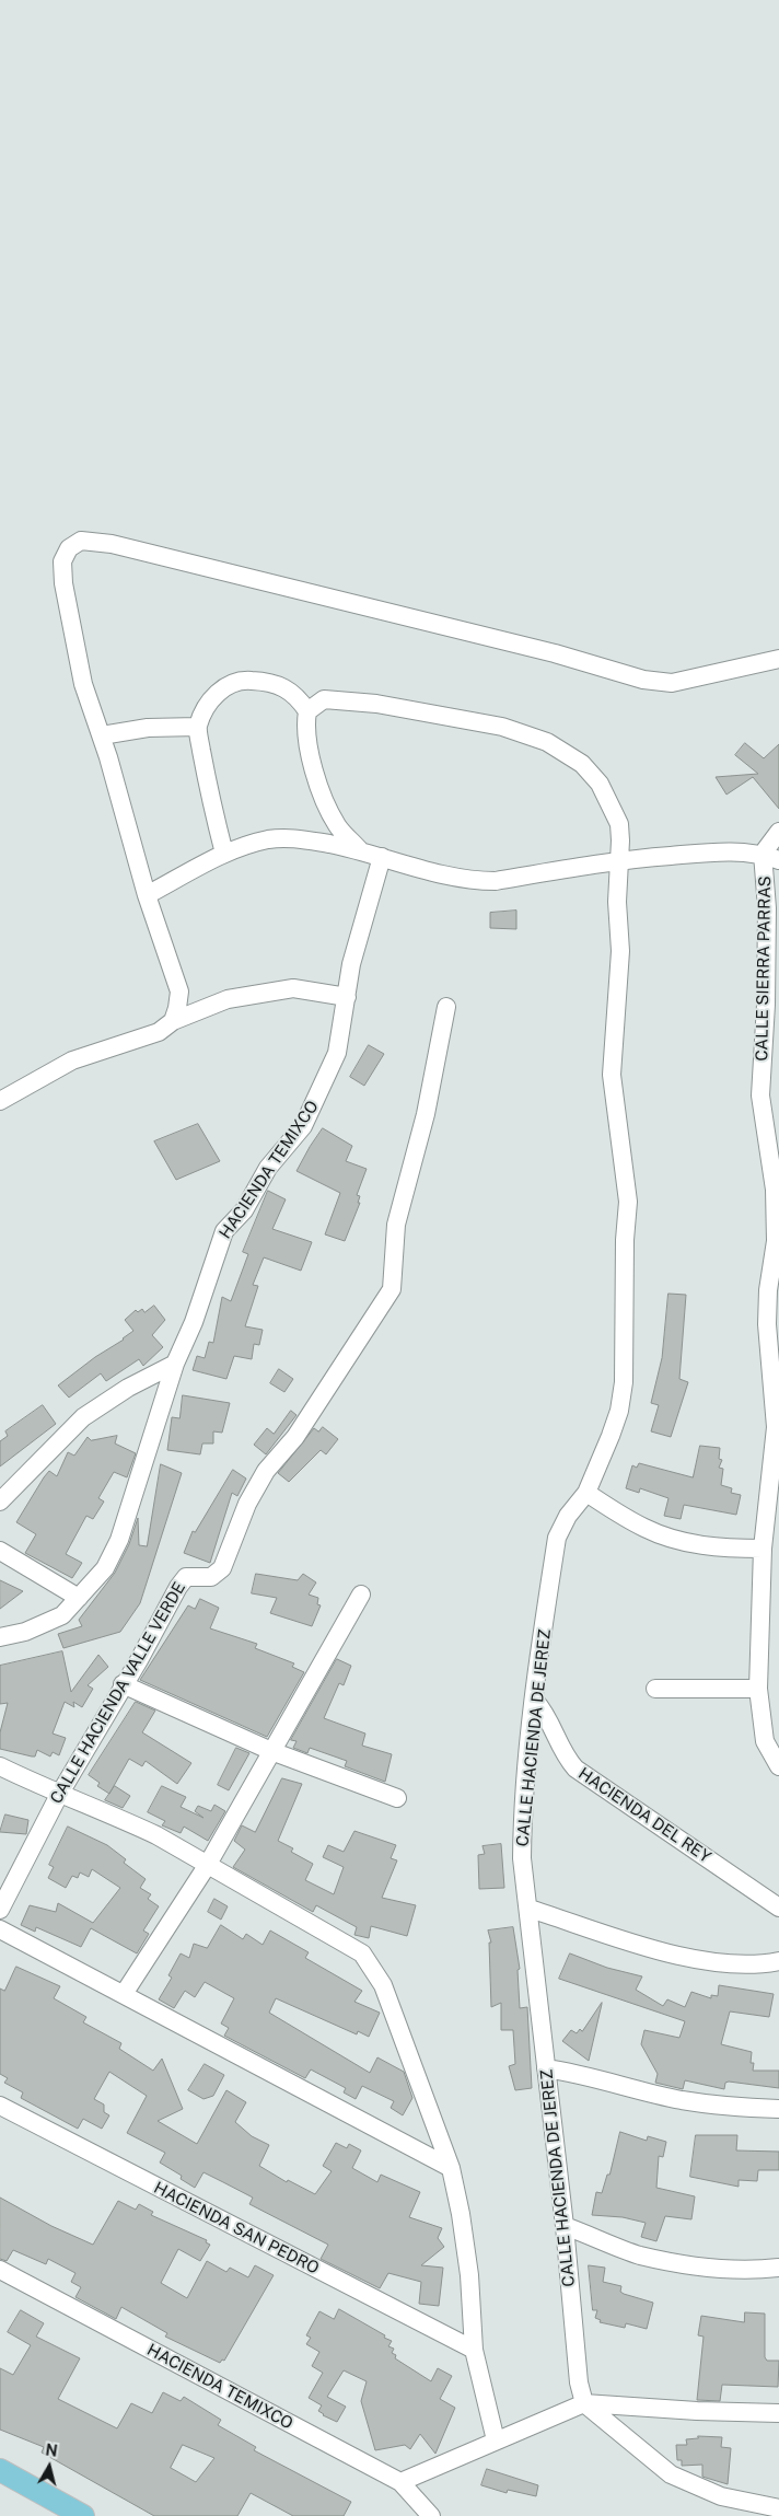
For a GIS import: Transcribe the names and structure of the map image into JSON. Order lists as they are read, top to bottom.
{
  "streets": {
    "street": [
      "CALLE SIERRA PARRAS",
      "HACIENDA TEMIXCO",
      "CALLE HACIENDA VALLE VERDE",
      "CALLE HACIENDA DE JEREZ",
      "HACIENDA DEL REY",
      "HACIENDA SAN PEDRO"
    ]
  },
  "crossings": [
    ["CALLE HACIENDA DE JEREZ", "HACIENDA DEL REY"]
  ],
  "north": "top"
}
